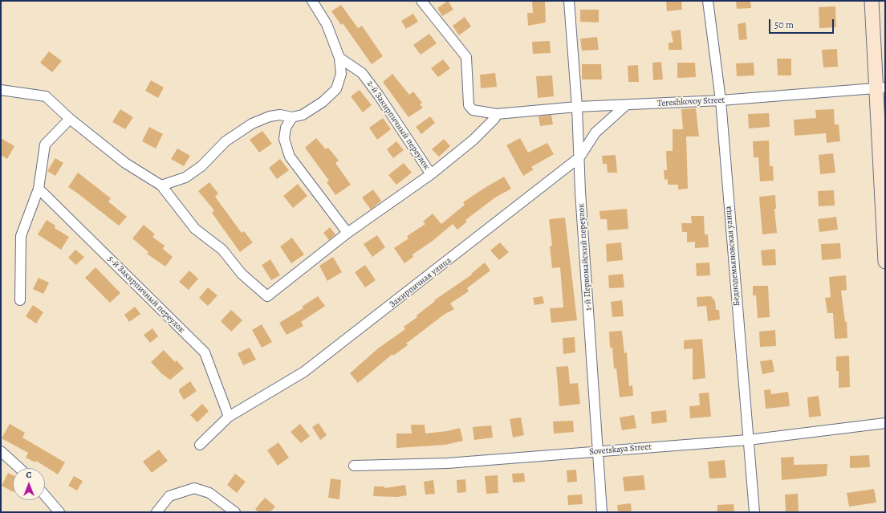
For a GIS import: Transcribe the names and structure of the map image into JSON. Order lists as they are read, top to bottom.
{
  "streets": {
    "street": [
      "Tereshkovoy Street",
      "2-й Закирпичный переулок",
      "Беднодемьяновская улица",
      "1-й Первомайский переулок",
      "Закирпичная улица",
      "5-й Закирпичный переулок",
      "Sovetskaya Street"
    ]
  },
  "crossings": [
    ["Tereshkovoy Street", "2-й Закирпичный переулок"],
    ["Tereshkovoy Street", "Беднодемьяновская улица"],
    ["Tereshkovoy Street", "1-й Первомайский переулок"],
    ["Tereshkovoy Street", "Закирпичная улица"],
    ["Беднодемьяновская улица", "Sovetskaya Street"],
    ["1-й Первомайский переулок", "Закирпичная улица"],
    ["1-й Первомайский переулок", "Sovetskaya Street"],
    ["Закирпичная улица", "5-й Закирпичный переулок"]
  ],
  "scale_bar": "50 m",
  "north": "top"
}
